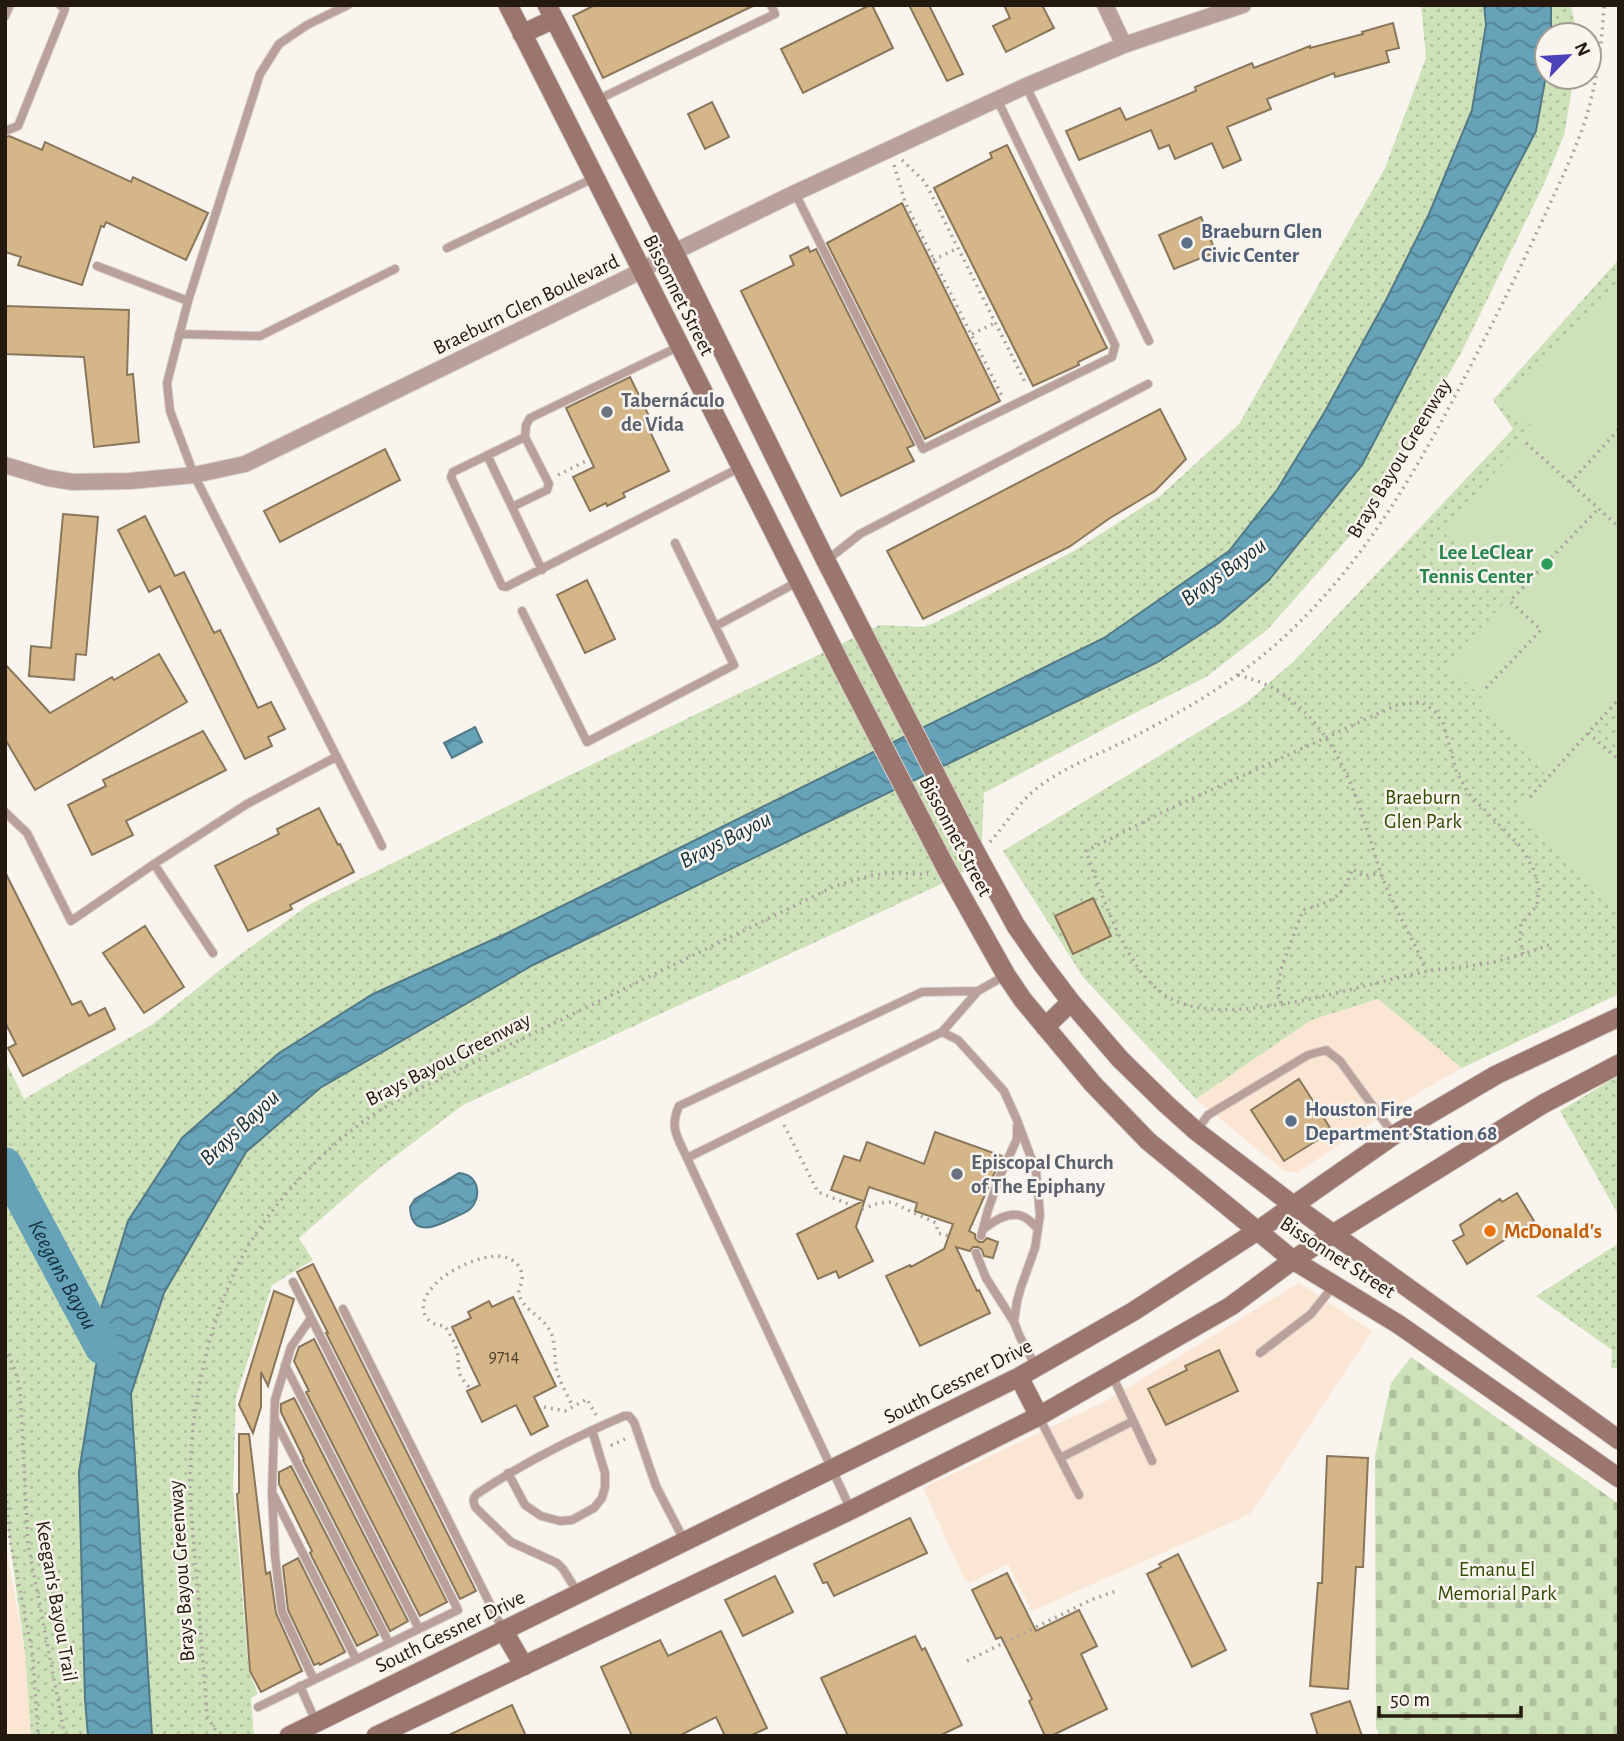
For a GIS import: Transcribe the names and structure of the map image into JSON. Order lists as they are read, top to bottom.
{
  "streets": {
    "main road": ["Bissonnet Street", "South Gessner Drive"],
    "street": ["Braeburn Glen Boulevard"],
    "path": ["Brays Bayou Greenway", "Keegan's Bayou Trail"]
  },
  "crossings": [
    ["Bissonnet Street", "Braeburn Glen Boulevard"],
    ["Bissonnet Street", "Brays Bayou Greenway"],
    ["Bissonnet Street", "South Gessner Drive"]
  ],
  "water": ["Brays Bayou", "Keegans Bayou"],
  "parks": ["Braeburn Glen Park", "Emanu El Memorial Park"],
  "places": [
    "Braeburn Glen Civic Center",
    "Tabernáculo de Vida",
    "Lee LeClear Tennis Center",
    "Houston Fire Department Station 68",
    "Episcopal Church of The Epiphany",
    "McDonald's"
  ],
  "house_numbers": ["9714"],
  "scale_bar": "50 m",
  "north": "top right"
}
